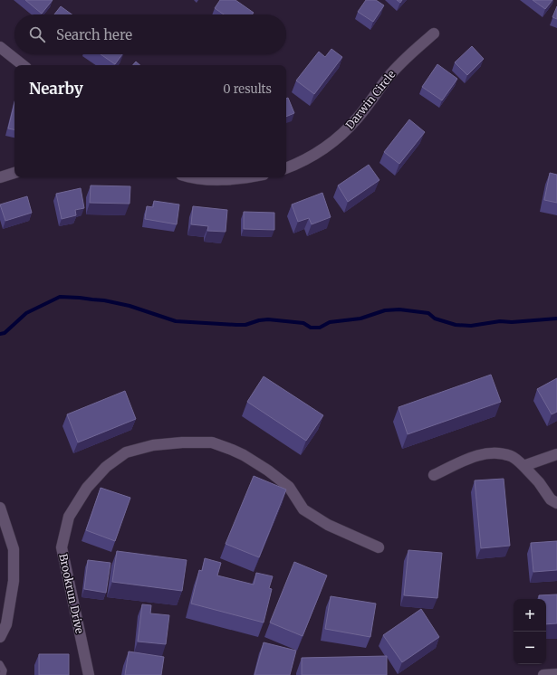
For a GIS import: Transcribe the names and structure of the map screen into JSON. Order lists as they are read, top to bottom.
{
  "streets": {
    "street": ["Darwin Circle", "Brookrun Drive"]
  },
  "page": {
    "search": "Search here",
    "heading": ["Nearby", "0 results"],
    "map_buttons": ["+", "−"]
  }
}
